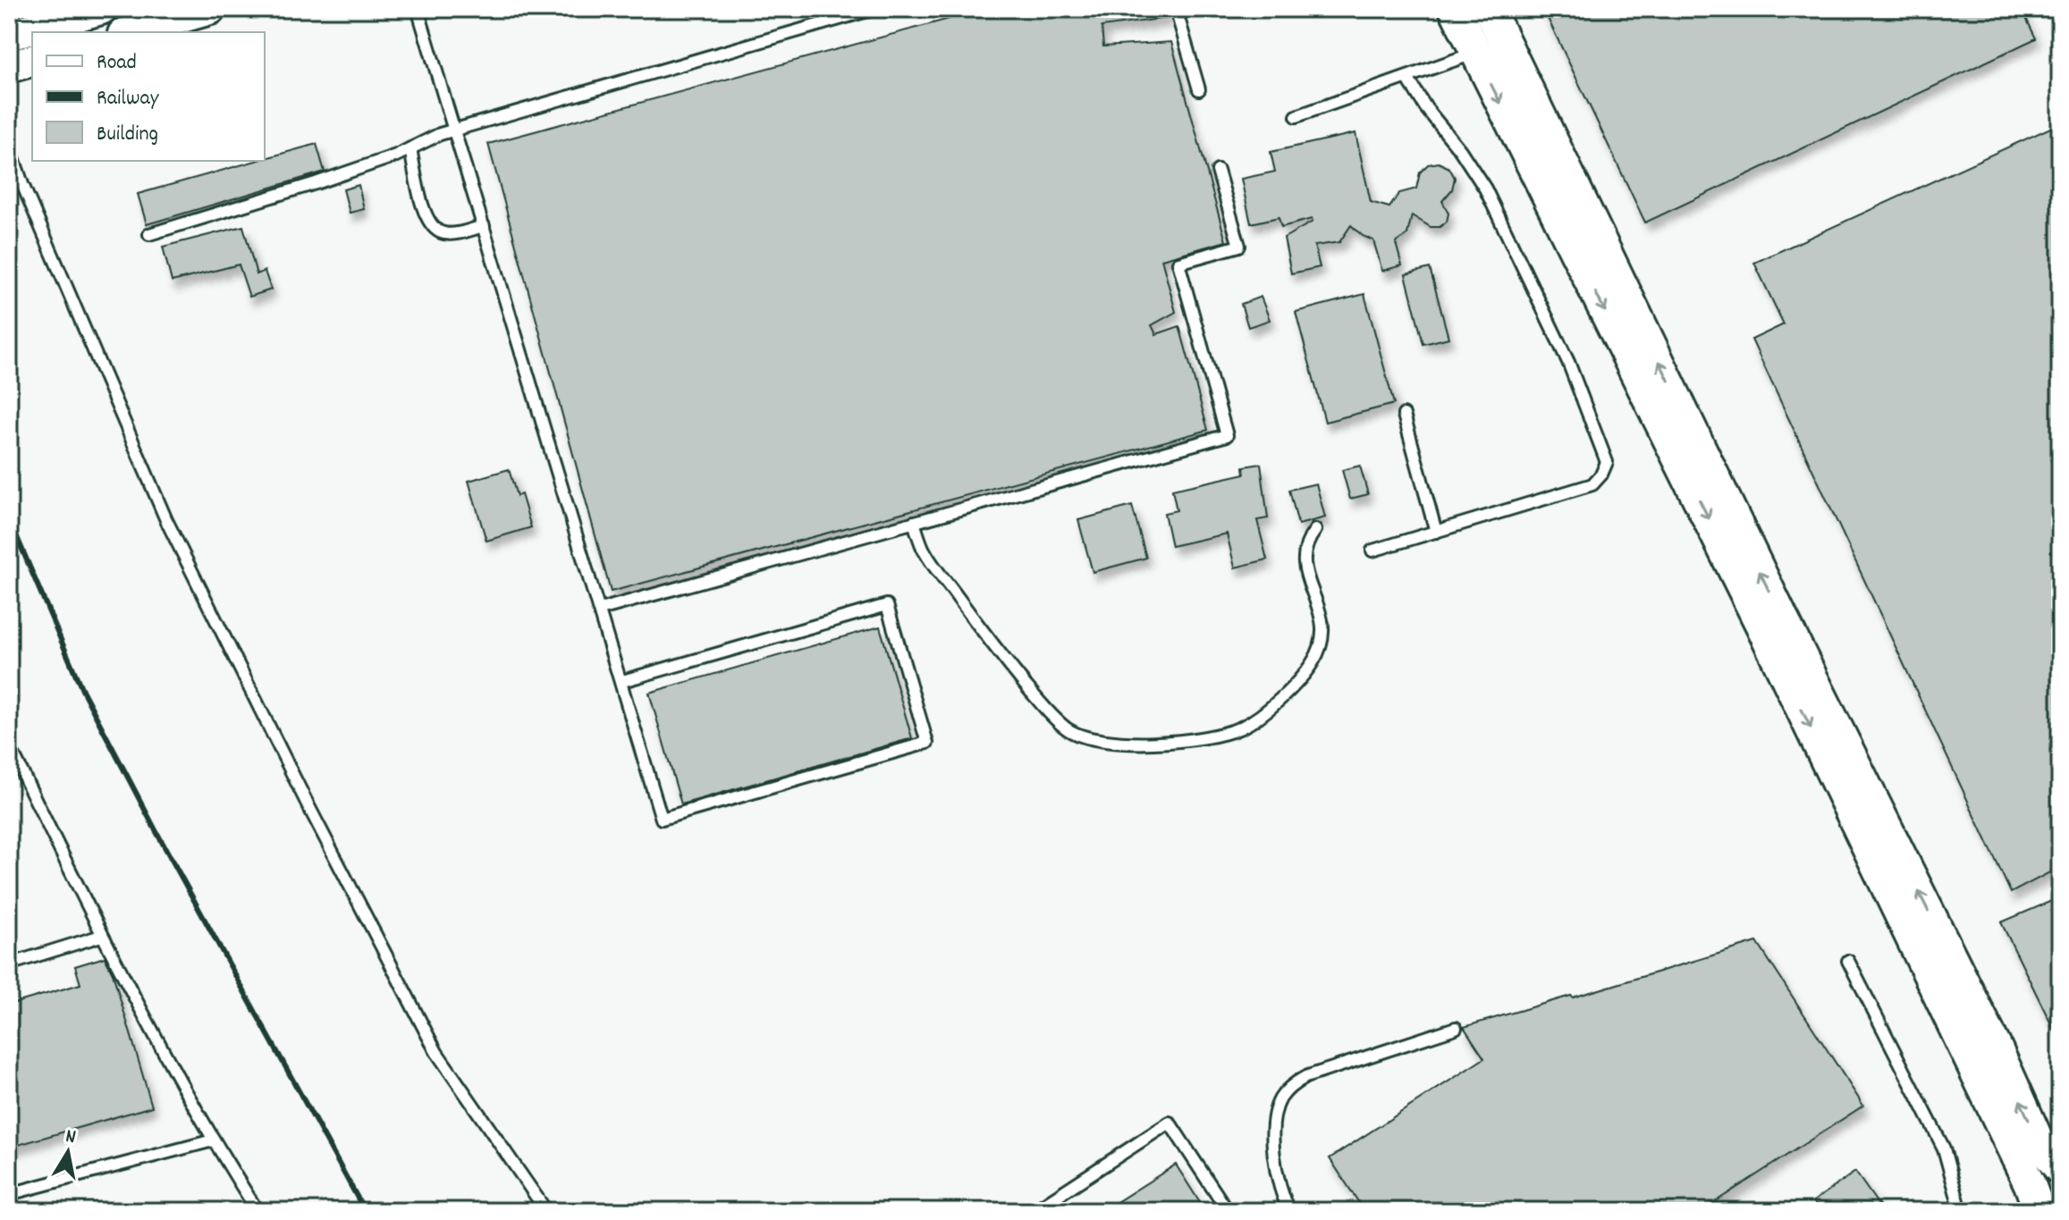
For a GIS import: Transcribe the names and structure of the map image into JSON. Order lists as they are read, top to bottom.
{
  "legend": ["Road", "Railway", "Building"],
  "north": "top"
}
